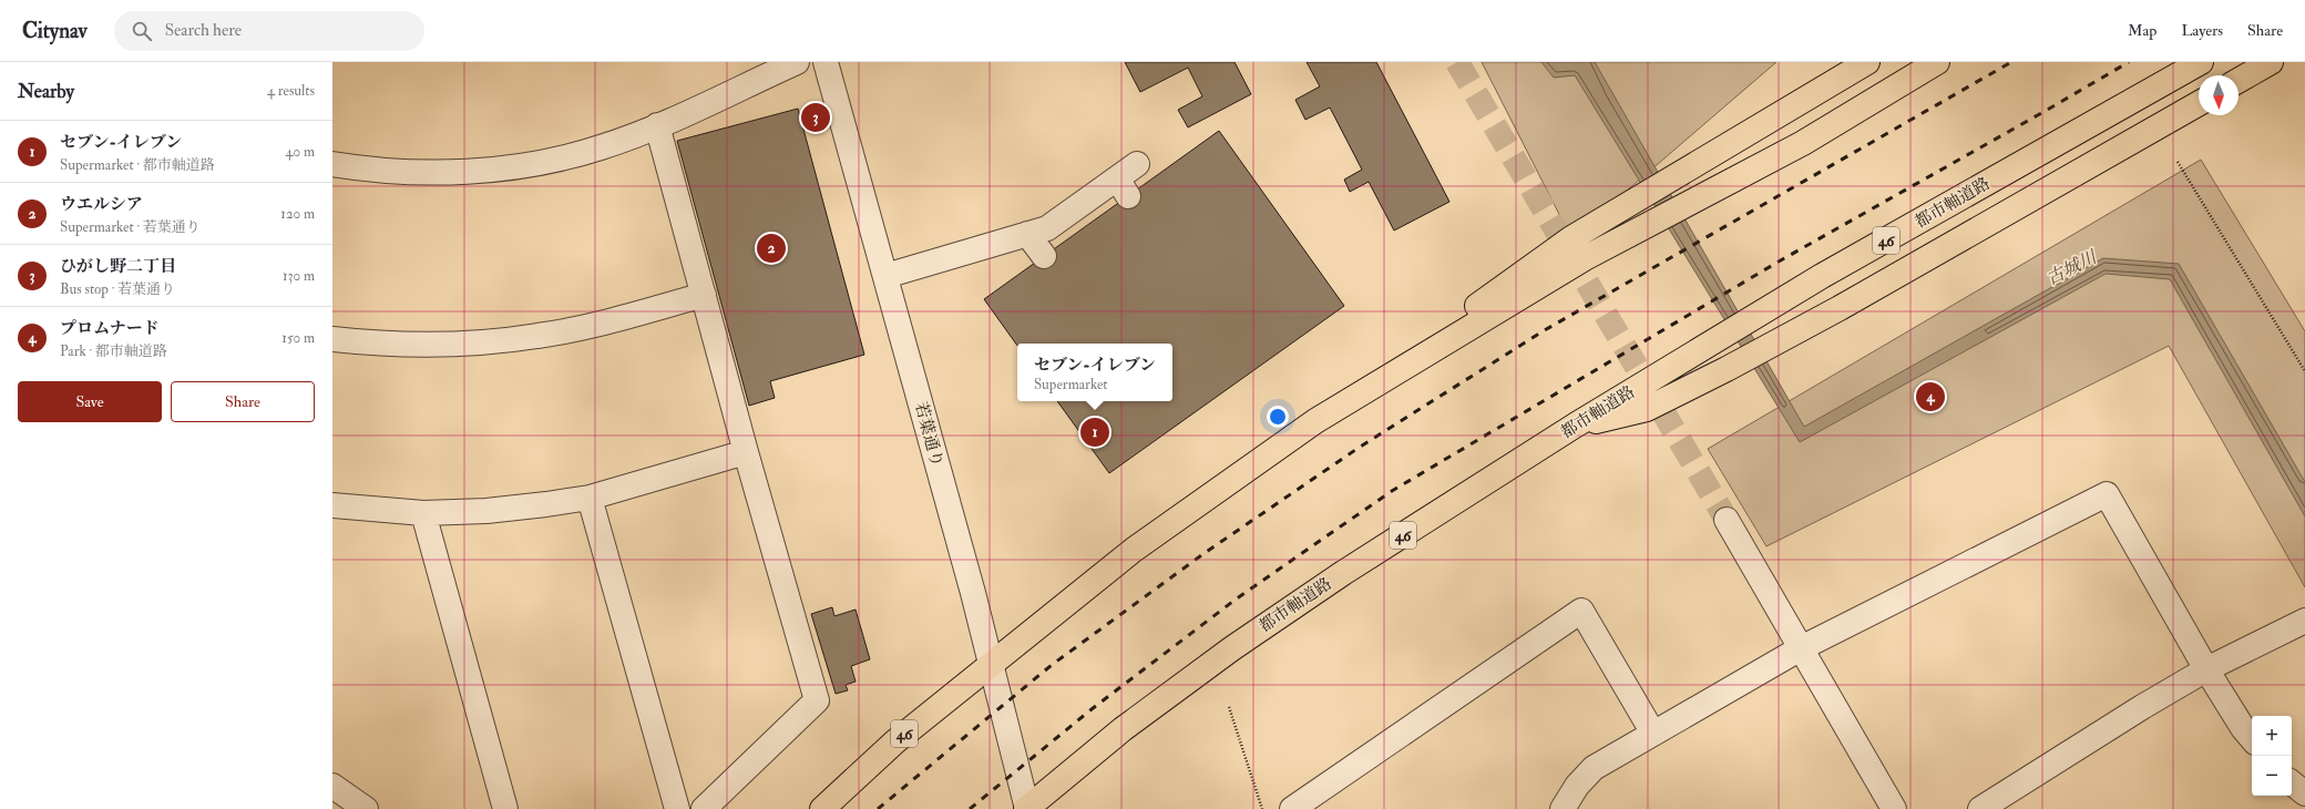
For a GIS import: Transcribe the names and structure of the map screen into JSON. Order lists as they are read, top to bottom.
{
  "streets": {
    "main road": ["都市軸道路", "46"],
    "street": ["若葉通り"]
  },
  "crossings": [
    ["都市軸道路", "46"],
    ["都市軸道路", "若葉通り"],
    ["46", "若葉通り"]
  ],
  "water": ["古城川"],
  "north": "bottom",
  "page": {
    "header": "Citynav",
    "search": "Search here",
    "nav": ["Map", "Layers", "Share"],
    "heading": ["Nearby", "4 results"],
    "pins": [
      "3",
      "2",
      "4",
      "1"
    ],
    "list": [
      {
        "mark": "1",
        "name": "セブン-イレブン",
        "note": "Supermarket · 都市軸道路",
        "value": "40 m"
      },
      {
        "mark": "2",
        "name": "ウエルシア",
        "note": "Supermarket · 若葉通り",
        "value": "120 m"
      },
      {
        "mark": "3",
        "name": "ひがし野二丁目",
        "note": "Bus stop · 若葉通り",
        "value": "130 m"
      },
      {
        "mark": "4",
        "name": "プロムナード",
        "note": "Park · 都市軸道路",
        "value": "150 m"
      }
    ],
    "popup": ["セブン-イレブン", "Supermarket"],
    "buttons": ["Save", "Share"],
    "map_buttons": ["+", "−"]
  }
}
